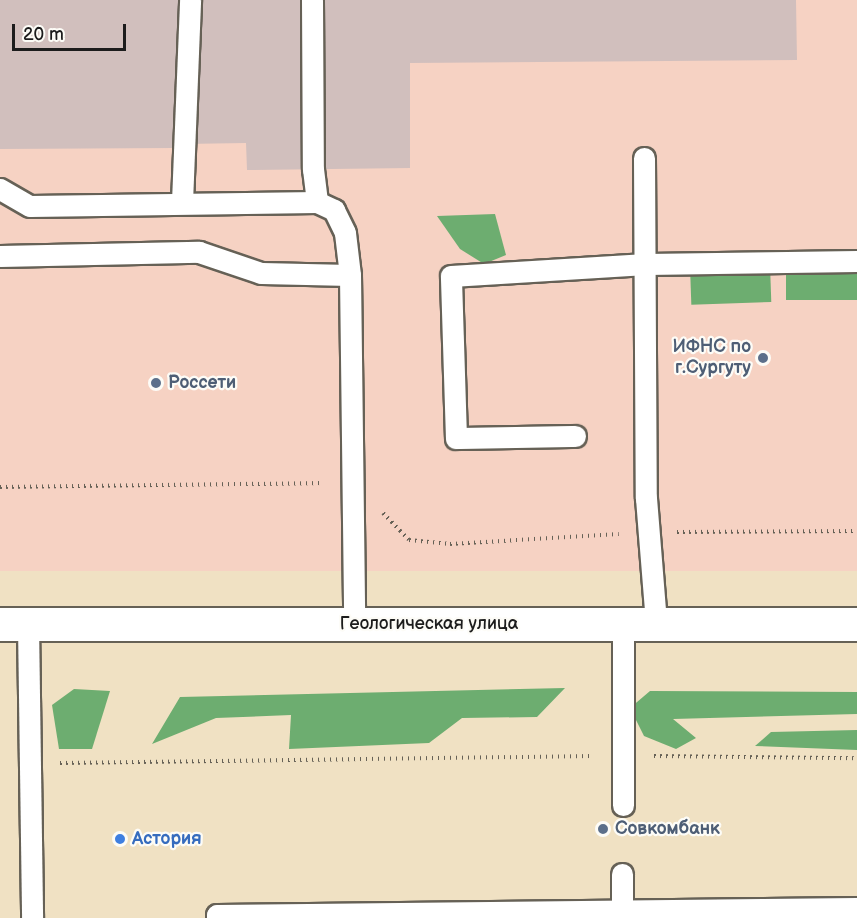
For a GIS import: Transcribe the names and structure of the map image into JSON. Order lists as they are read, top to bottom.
{
  "streets": {
    "main road": ["Геологическая улица"]
  },
  "places": [
    "ИФНС по г.Сургуту",
    "Россети",
    "Совкомбанк",
    "Астория"
  ],
  "scale_bar": "20 m"
}
